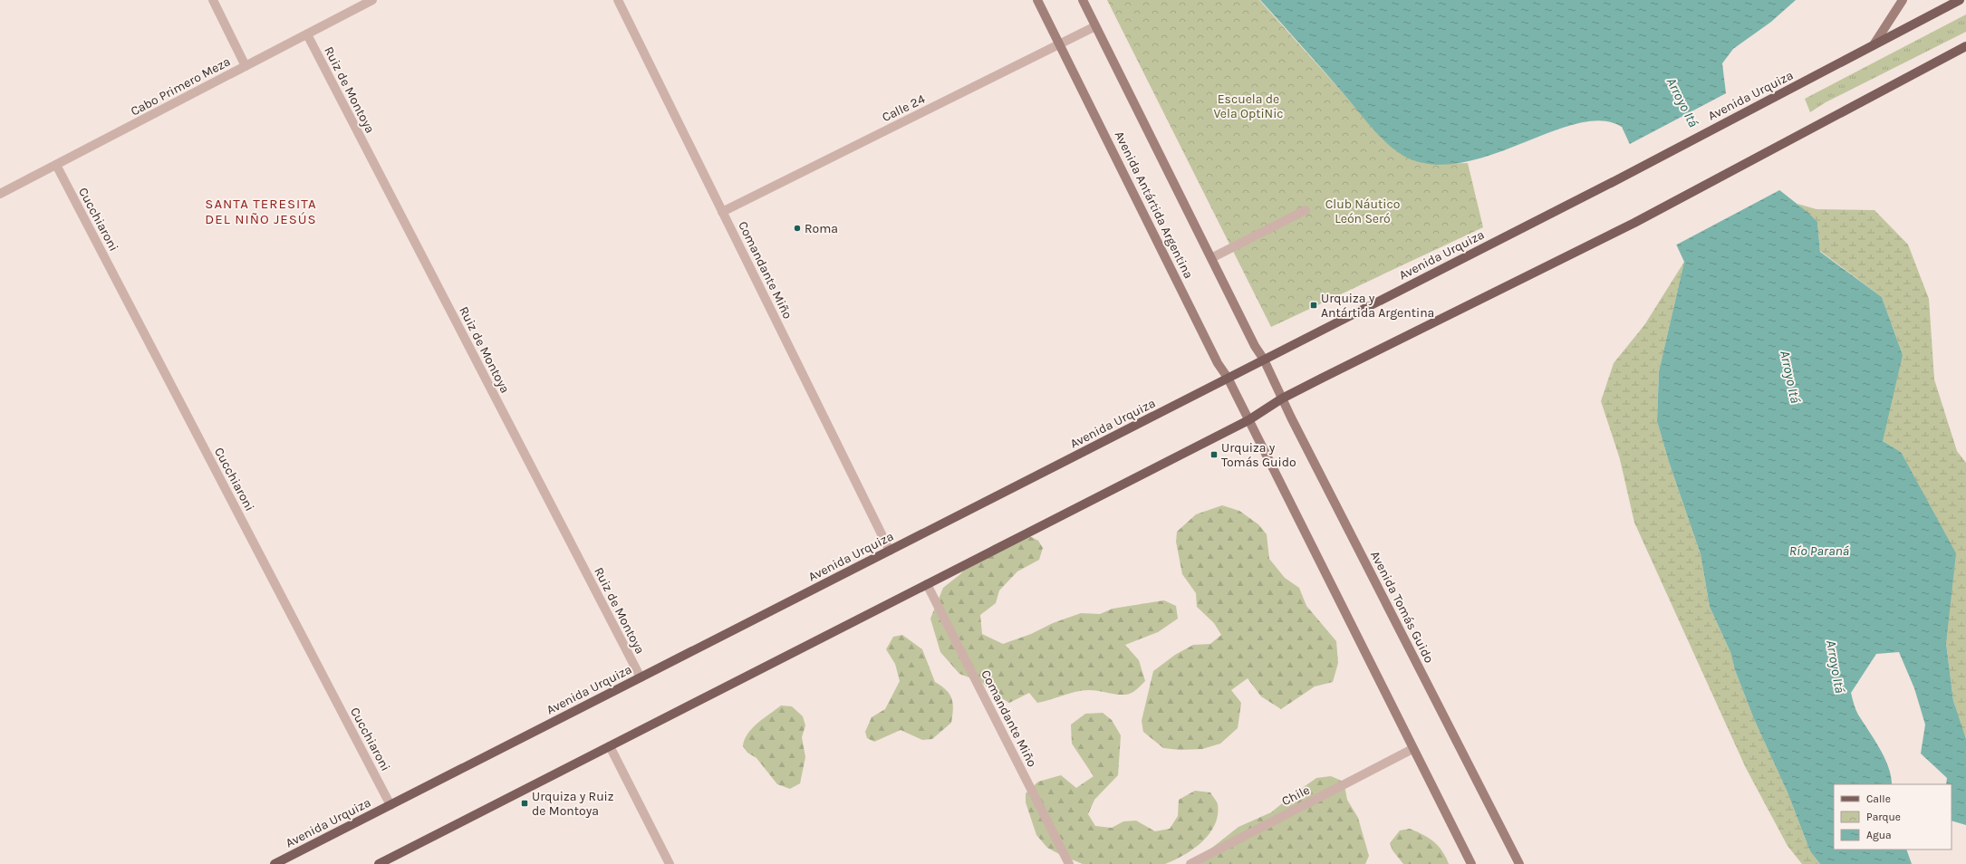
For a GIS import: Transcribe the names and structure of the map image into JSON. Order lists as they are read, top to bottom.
{
  "streets": {
    "main road": ["Avenida Urquiza", "Avenida Antártida Argentina", "Avenida Tomás Guido"],
    "street": [
      "Cabo Primero Meza",
      "Ruiz de Montoya",
      "Calle 24",
      "Cucchiaroni",
      "Comandante Miño",
      "Chile"
    ]
  },
  "crossings": [
    ["Cabo Primero Meza", "Ruiz de Montoya"],
    ["Cabo Primero Meza", "Cucchiaroni"],
    ["Ruiz de Montoya", "Avenida Urquiza"],
    ["Avenida Urquiza", "Avenida Antártida Argentina"],
    ["Avenida Urquiza", "Cucchiaroni"],
    ["Avenida Urquiza", "Comandante Miño"],
    ["Avenida Urquiza", "Avenida Tomás Guido"],
    ["Calle 24", "Avenida Antártida Argentina"],
    ["Calle 24", "Comandante Miño"],
    ["Avenida Antártida Argentina", "Avenida Tomás Guido"]
  ],
  "districts": ["SANTA TERESITA DEL NIÑO JESÚS"],
  "water": ["Arroyo Itá", "Río Paraná"],
  "parks": ["Escuela de Vela OptiNic", "Club Náutico León Seró"],
  "places": {
    "other": ["Roma"],
    "transit": ["Urquiza y Antártida Argentina", "Urquiza y Tomás Guido", "Urquiza y Ruiz de Montoya"]
  },
  "legend": ["Calle", "Parque", "Agua"]
}
